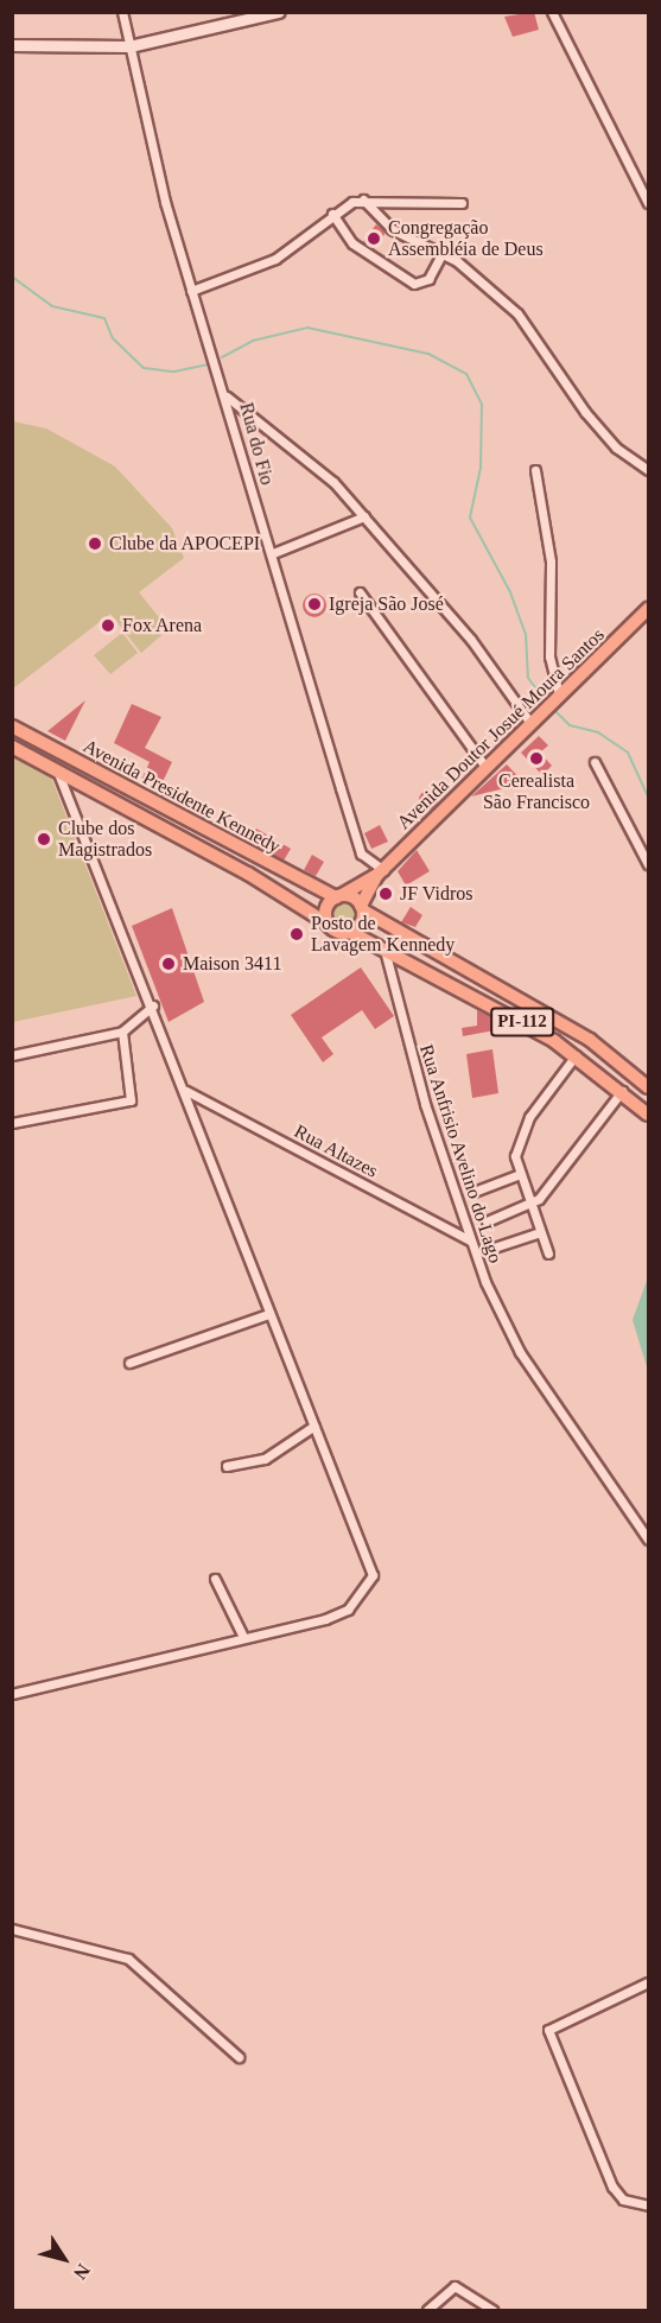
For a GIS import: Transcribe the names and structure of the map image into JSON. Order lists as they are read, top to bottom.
{
  "streets": {
    "main road": ["Avenida Doutor Josué Moura Santos", "Avenida Presidente Kennedy", "PI-112"],
    "street": ["Rua do Fio", "Rua Altazes", "Rua Anfrisio Avelino do Lago"]
  },
  "crossings": [
    ["Rua do Fio", "Avenida Doutor Josué Moura Santos"],
    ["Avenida Presidente Kennedy", "Rua Anfrisio Avelino do Lago"],
    ["Rua Altazes", "Rua Anfrisio Avelino do Lago"]
  ],
  "places": [
    "Congregação Assembléia de Deus",
    "Clube da APOCEPI",
    "Igreja São José",
    "Fox Arena",
    "Cerealista São Francisco",
    "Clube dos Magistrados",
    "JF Vidros",
    "Posto de Lavagem Kennedy",
    "Maison 3411"
  ],
  "north": "bottom right"
}
